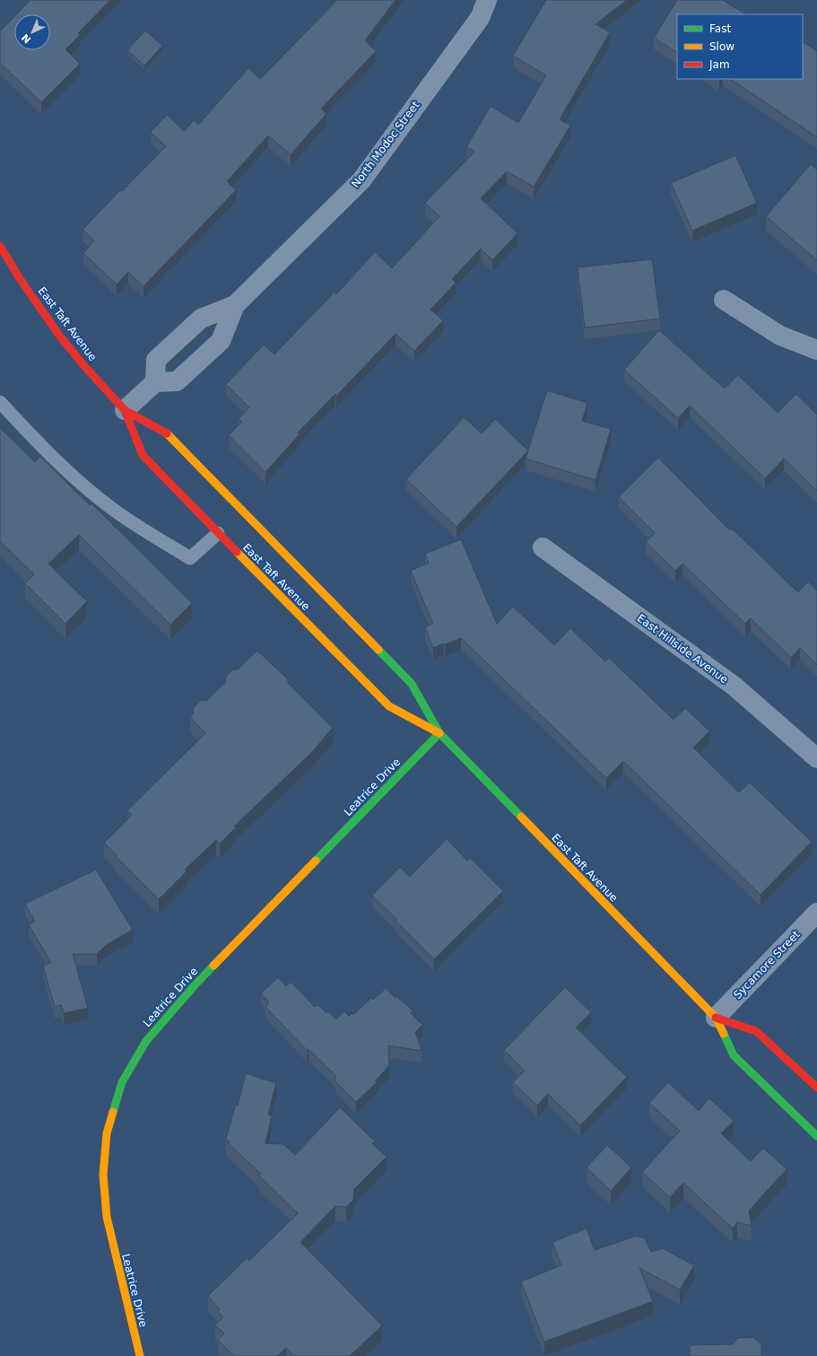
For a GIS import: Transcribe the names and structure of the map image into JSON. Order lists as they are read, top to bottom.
{
  "streets": {
    "street": [
      "North Modoc Street",
      "East Taft Avenue",
      "East Hillside Avenue",
      "Leatrice Drive",
      "Sycamore Street"
    ]
  },
  "crossings": [
    ["East Taft Avenue", "Leatrice Drive"],
    ["East Taft Avenue", "Sycamore Street"]
  ],
  "legend": ["Fast", "Slow", "Jam"],
  "north": "bottom left"
}
